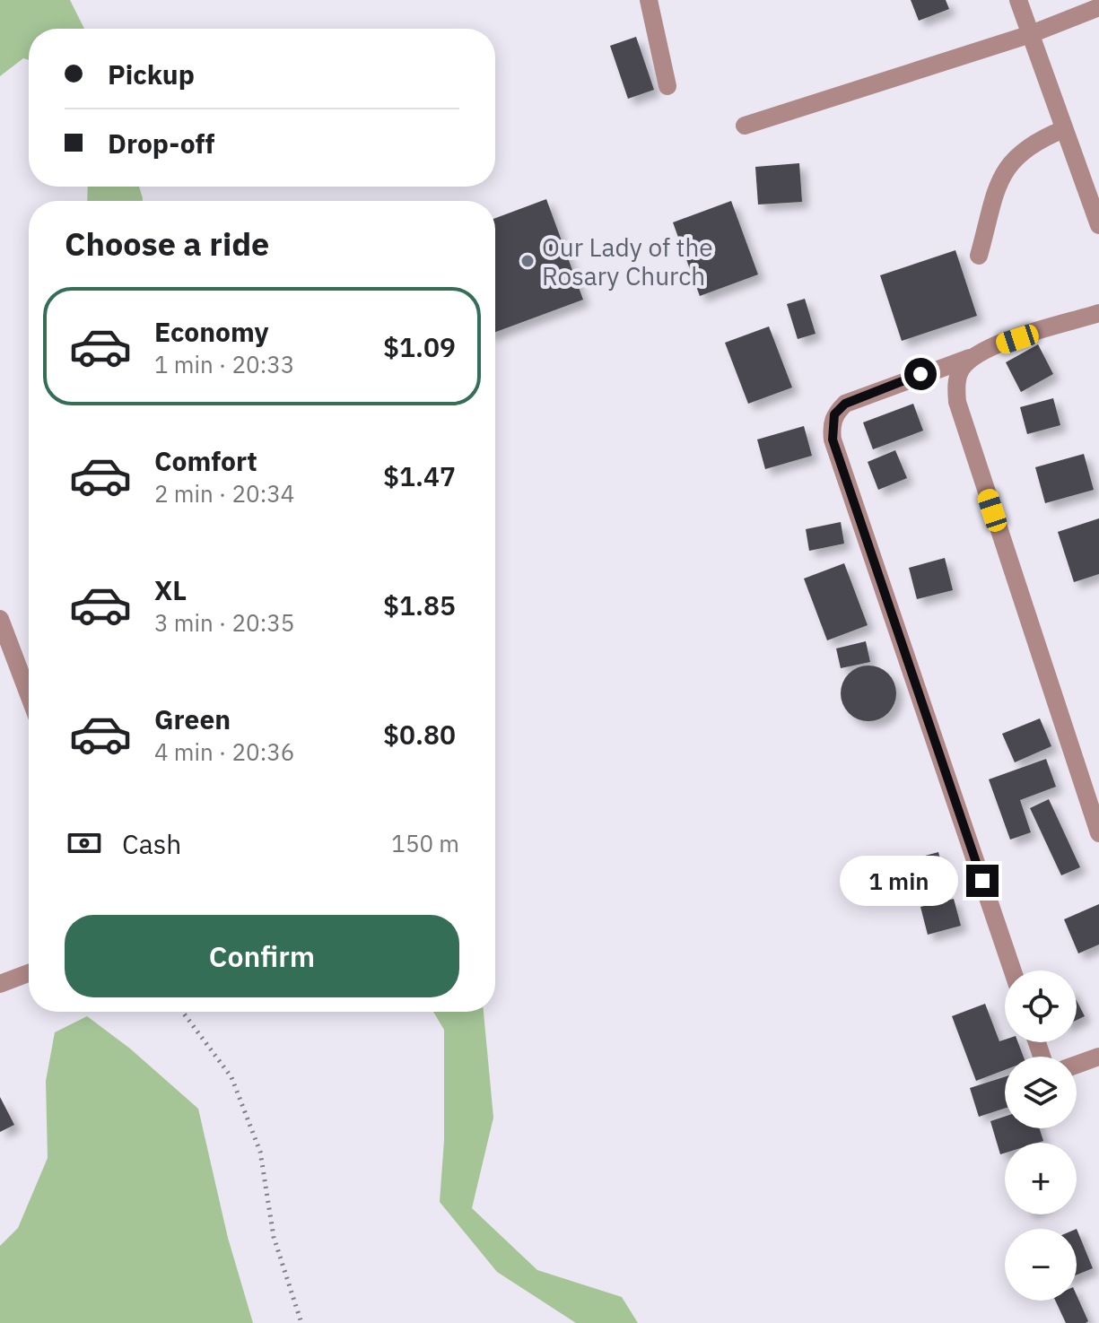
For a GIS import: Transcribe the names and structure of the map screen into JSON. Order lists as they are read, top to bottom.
{
  "places": ["Our Lady of the Rosary Church"],
  "page": {
    "banner": ["Pickup", "Drop-off"],
    "heading": "Choose a ride",
    "list": [
      {
        "name": "Economy",
        "note": "1 min · 20:33",
        "value": "$1.09"
      },
      {
        "name": "Comfort",
        "note": "2 min · 20:34",
        "value": "$1.47"
      },
      {
        "name": "XL",
        "note": "3 min · 20:35",
        "value": "$1.85"
      },
      {
        "name": "Green",
        "note": "4 min · 20:36",
        "value": "$0.80"
      }
    ],
    "pay": ["Cash", "150 m"],
    "bubble": "1 min",
    "buttons": "Confirm",
    "map_buttons": ["+", "−"]
  }
}
